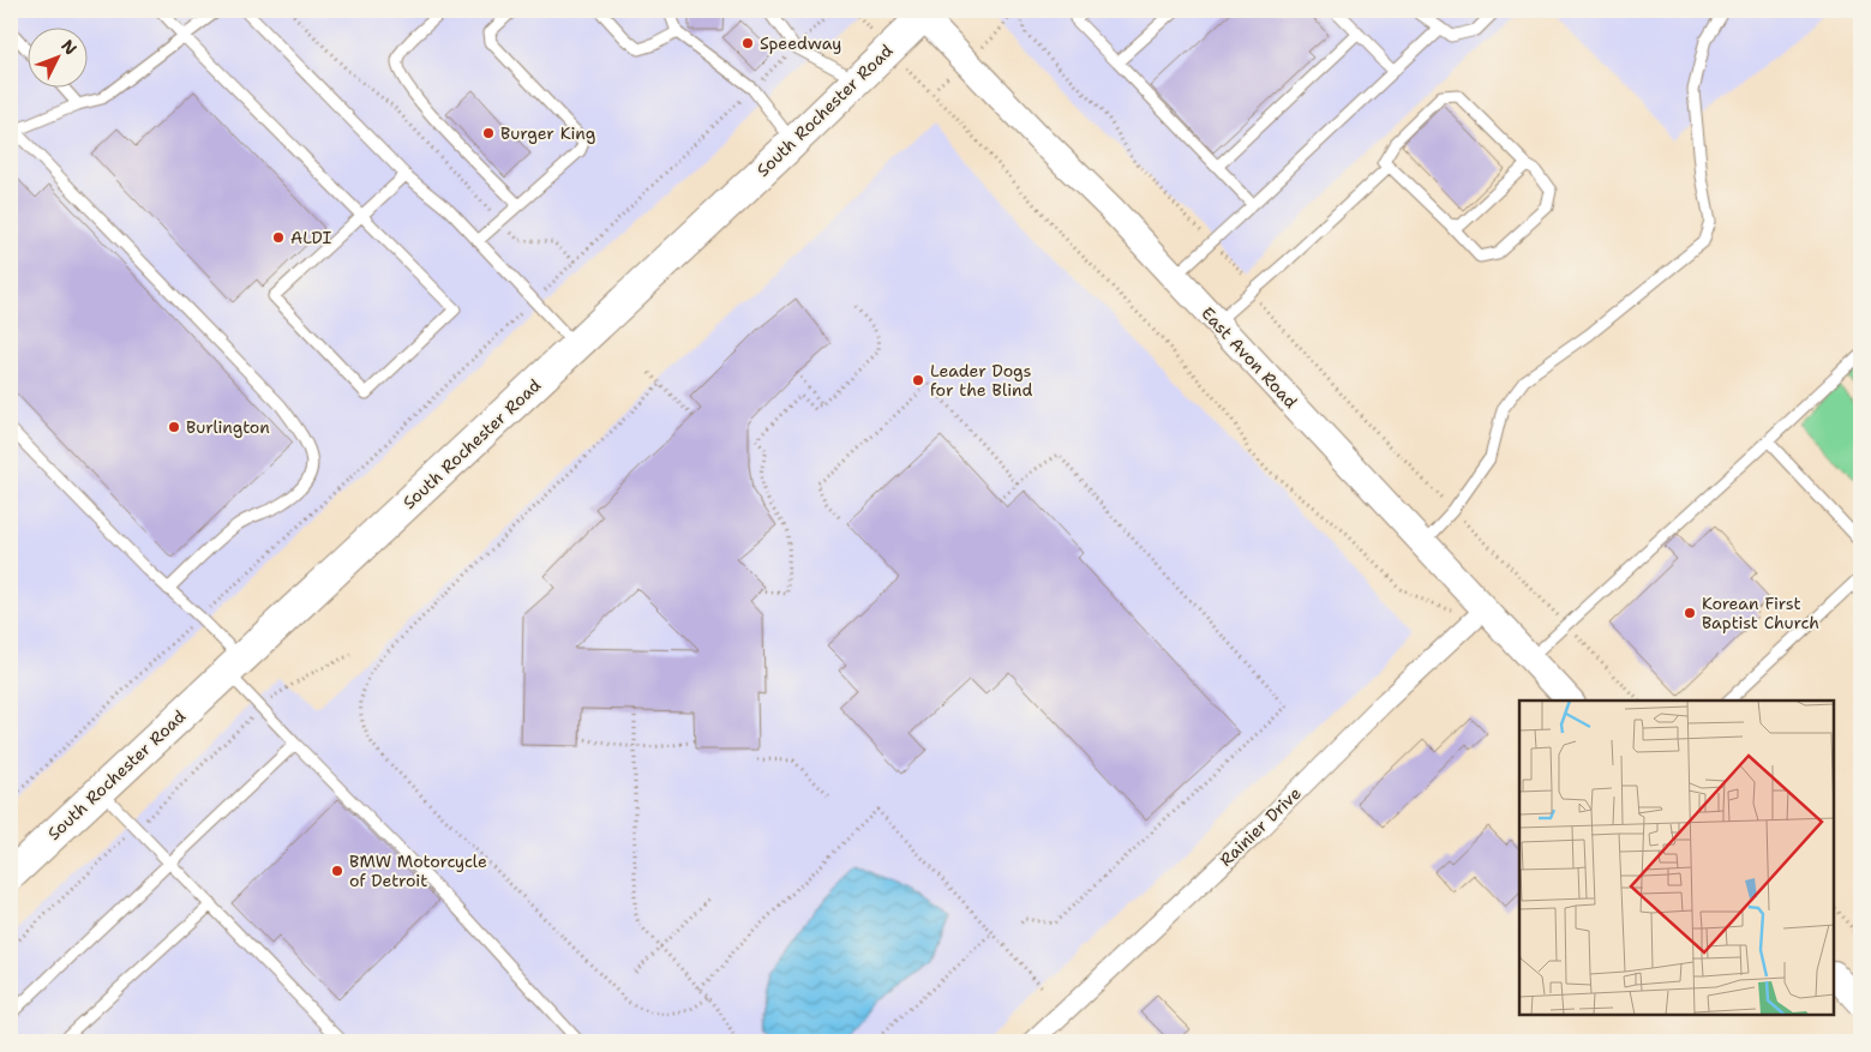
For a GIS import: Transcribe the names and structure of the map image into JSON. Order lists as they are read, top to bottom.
{
  "streets": {
    "main road": ["South Rochester Road", "East Avon Road"],
    "street": ["Rainier Drive"]
  },
  "crossings": [
    ["South Rochester Road", "East Avon Road"],
    ["East Avon Road", "Rainier Drive"]
  ],
  "places": [
    "Speedway",
    "Burger King",
    "ALDI",
    "Leader Dogs for the Blind",
    "Burlington",
    "Korean First Baptist Church",
    "BMW Motorcycle of Detroit"
  ],
  "north": "top right"
}
